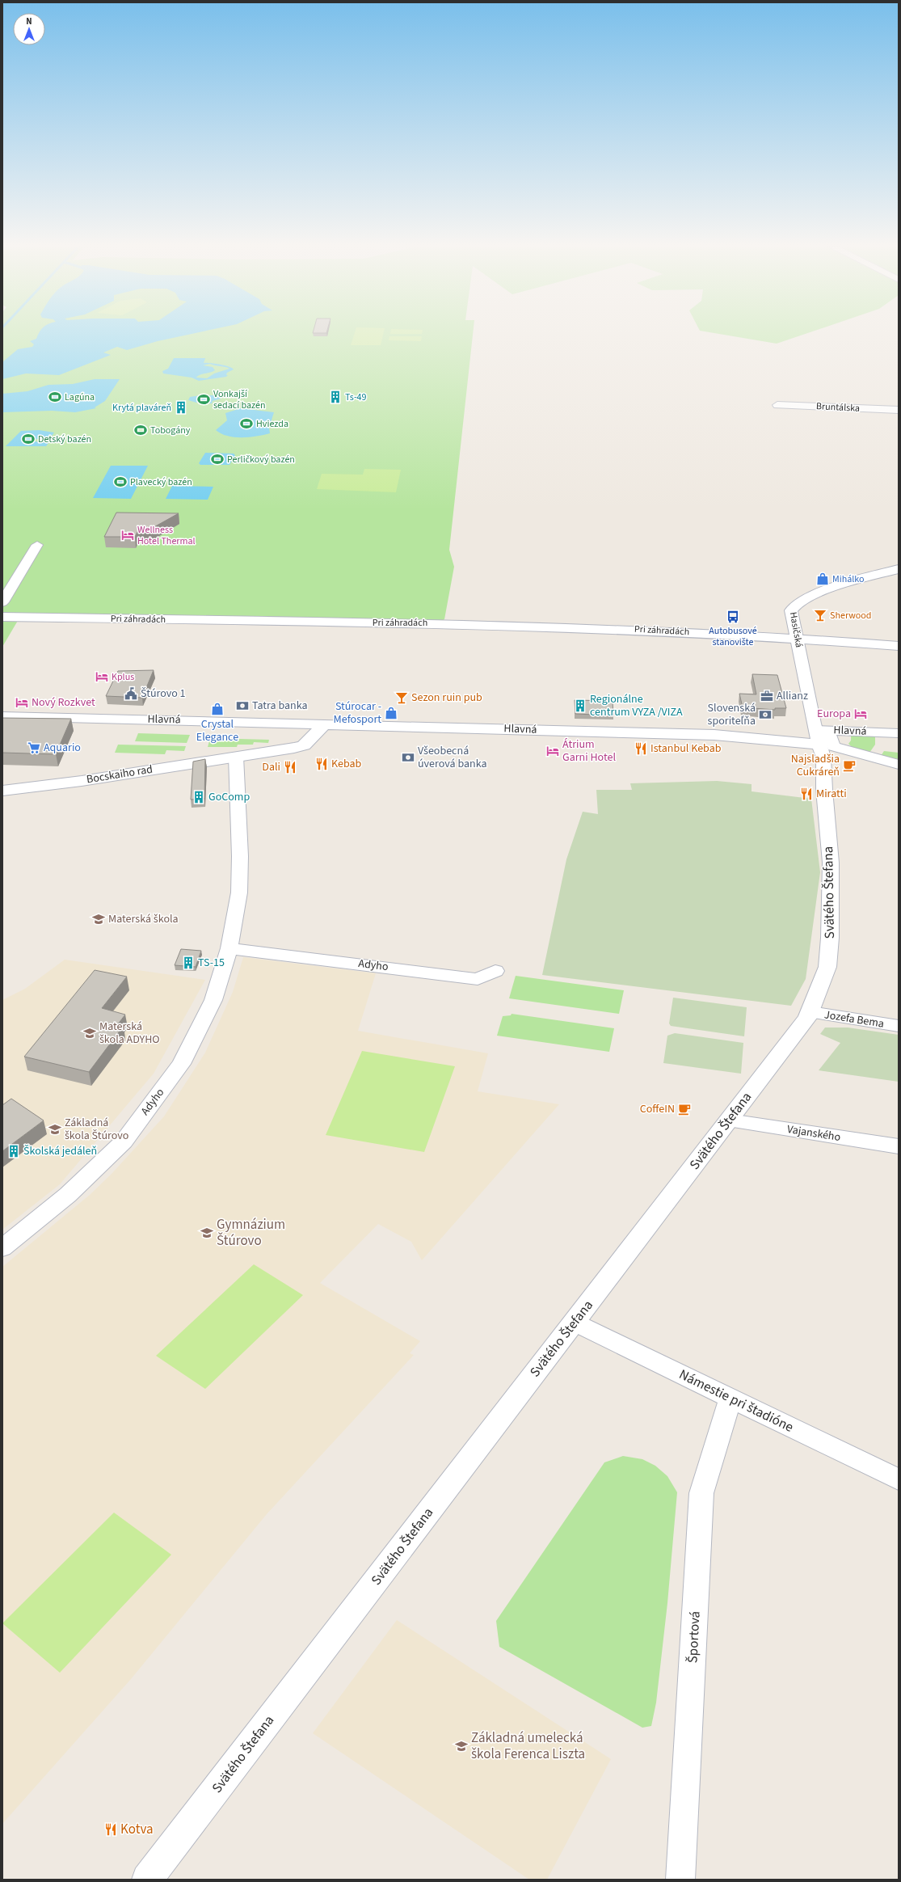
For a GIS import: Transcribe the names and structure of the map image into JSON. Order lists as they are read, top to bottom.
{
  "streets": {
    "street": [
      "Bruntálska",
      "Pri záhradách",
      "Hasičská",
      "Hlavná",
      "Bocskaiho rad",
      "Svätého Štefana",
      "Adyho",
      "Jozefa Bema",
      "Vajanského",
      "Námestie pri štadióne",
      "Športová"
    ]
  },
  "crossings": [
    ["Pri záhradách", "Hasičská"],
    ["Hasičská", "Hlavná"],
    ["Hasičská", "Svätého Štefana"],
    ["Hlavná", "Svätého Štefana"],
    ["Bocskaiho rad", "Adyho"],
    ["Svätého Štefana", "Jozefa Bema"],
    ["Svätého Štefana", "Vajanského"],
    ["Svätého Štefana", "Námestie pri štadióne"],
    ["Námestie pri štadióne", "Športová"]
  ],
  "places": {
    "sports": [
      "Lagúna",
      "Vonkajší sedací bazén",
      "Hviezda",
      "Tobogány",
      "Detský bazén",
      "Perličkový bazén",
      "Plavecký bazén"
    ],
    "building": [
      "Ts-49",
      "Krytá plaváreň",
      "Regionálne centrum VYZA /VIZA",
      "GoComp",
      "TS-15",
      "Školská jedáleň"
    ],
    "hotel": [
      "Wellness Hotel Thermal",
      "Kplus",
      "Nový Rozkvet",
      "Europa",
      "Átrium Garni Hotel"
    ],
    "shop": ["Mihálko", "Crystal Elegance", "Stúrocar - Mefosport"],
    "bar": ["Sherwood", "Sezon ruin pub"],
    "bus stop": ["Autobusové stanovište"],
    "public building": ["Štúrovo 1"],
    "office": ["Allianz"],
    "bank": ["Tatra banka", "Slovenská sporiteľňa", "Všeobecná úverová banka"],
    "supermarket": ["Aquario"],
    "restaurant": [
      "Istanbul Kebab",
      "Kebab",
      "Dali",
      "Miratti",
      "Kotva"
    ],
    "cafe": ["Najsladšia Cukráreň", "CoffeIN"],
    "school or university": [
      "Materská škola",
      "Materská škola ADYHO",
      "Základná škola Štúrovo",
      "Gymnázium Štúrovo",
      "Základná umelecká škola Ferenca Liszta"
    ]
  },
  "north": "top"
}
